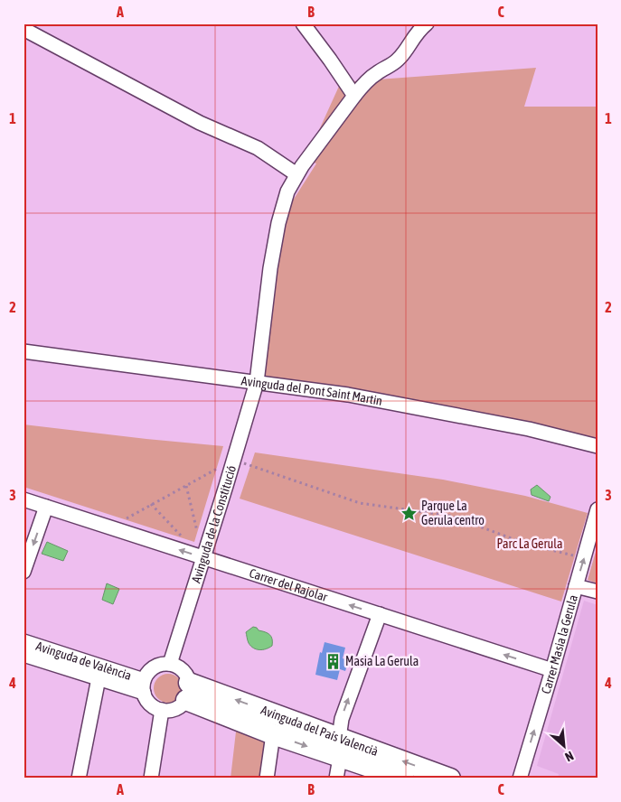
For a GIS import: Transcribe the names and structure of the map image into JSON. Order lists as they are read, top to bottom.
{
  "streets": {
    "street": [
      "Avinguda del Pont Saint Martin",
      "Avinguda de la Constitució",
      "Carrer del Rajolar",
      "Carrer Masia la Gerula",
      "Avinguda de València",
      "Avinguda del País Valencià"
    ]
  },
  "crossings": [
    ["Avinguda del Pont Saint Martin", "Avinguda de la Constitució"],
    ["Avinguda de la Constitució", "Carrer del Rajolar"],
    ["Avinguda de la Constitució", "Avinguda de València"],
    ["Avinguda de la Constitució", "Avinguda del País Valencià"],
    ["Carrer del Rajolar", "Carrer Masia la Gerula"],
    ["Avinguda de València", "Avinguda del País Valencià"]
  ],
  "one_way": ["Carrer del Rajolar", "Carrer Masia la Gerula"],
  "parks": ["Parc La Gerula"],
  "places": {
    "place": ["Parque La Gerula centro"],
    "building": ["Masia La Gerula"]
  },
  "north": "bottom right",
  "grid": {
    "columns": ["A", "B", "C"],
    "rows": [
      "1",
      "2",
      "3",
      "4"
    ]
  }
}
